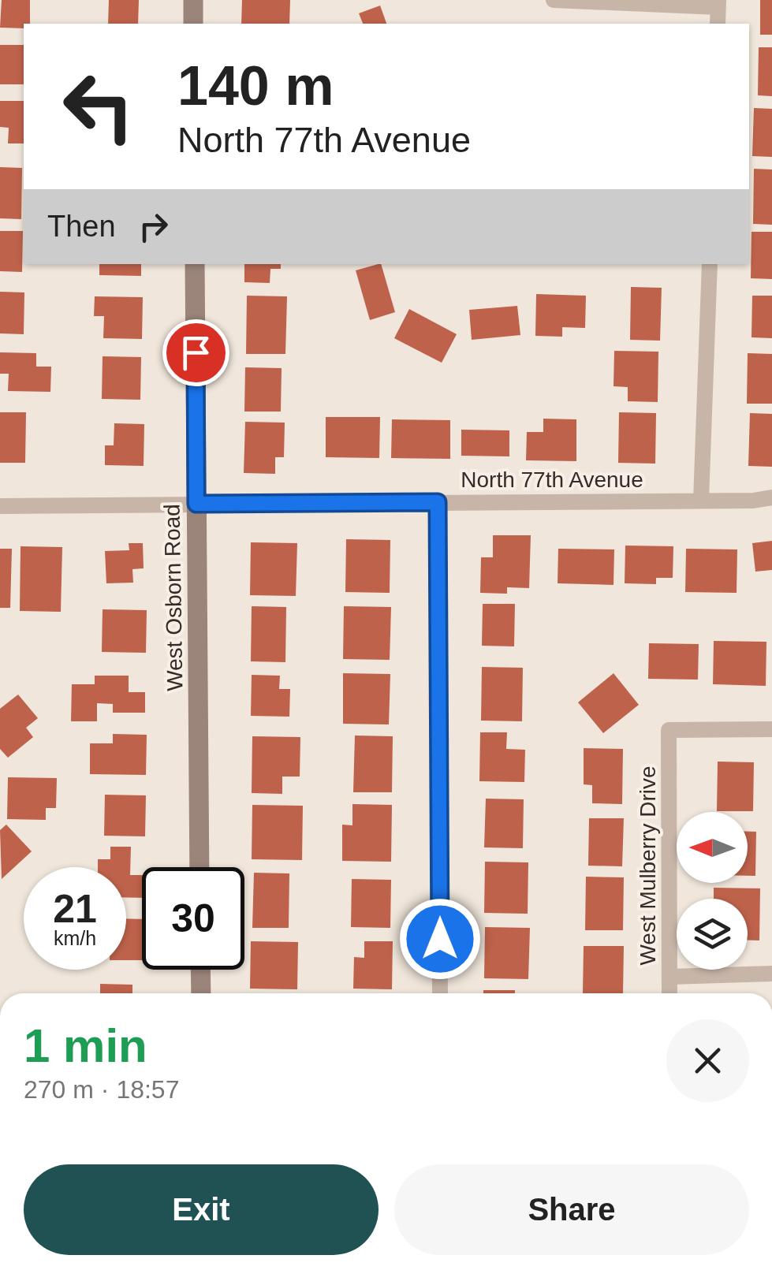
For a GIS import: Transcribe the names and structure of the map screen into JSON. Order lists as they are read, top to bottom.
{
  "streets": {
    "street": ["North 77th Avenue", "West Osborn Road", "West Mulberry Drive"]
  },
  "crossings": [
    ["North 77th Avenue", "West Osborn Road"]
  ],
  "north": "left",
  "page": {
    "turn": ["140 m", "North 77th Avenue"],
    "then": "Then",
    "speed": "21 km/h",
    "limit": "30",
    "heading": ["1 min", "270 m · 18:57"],
    "buttons": ["Exit", "Share"]
  }
}
